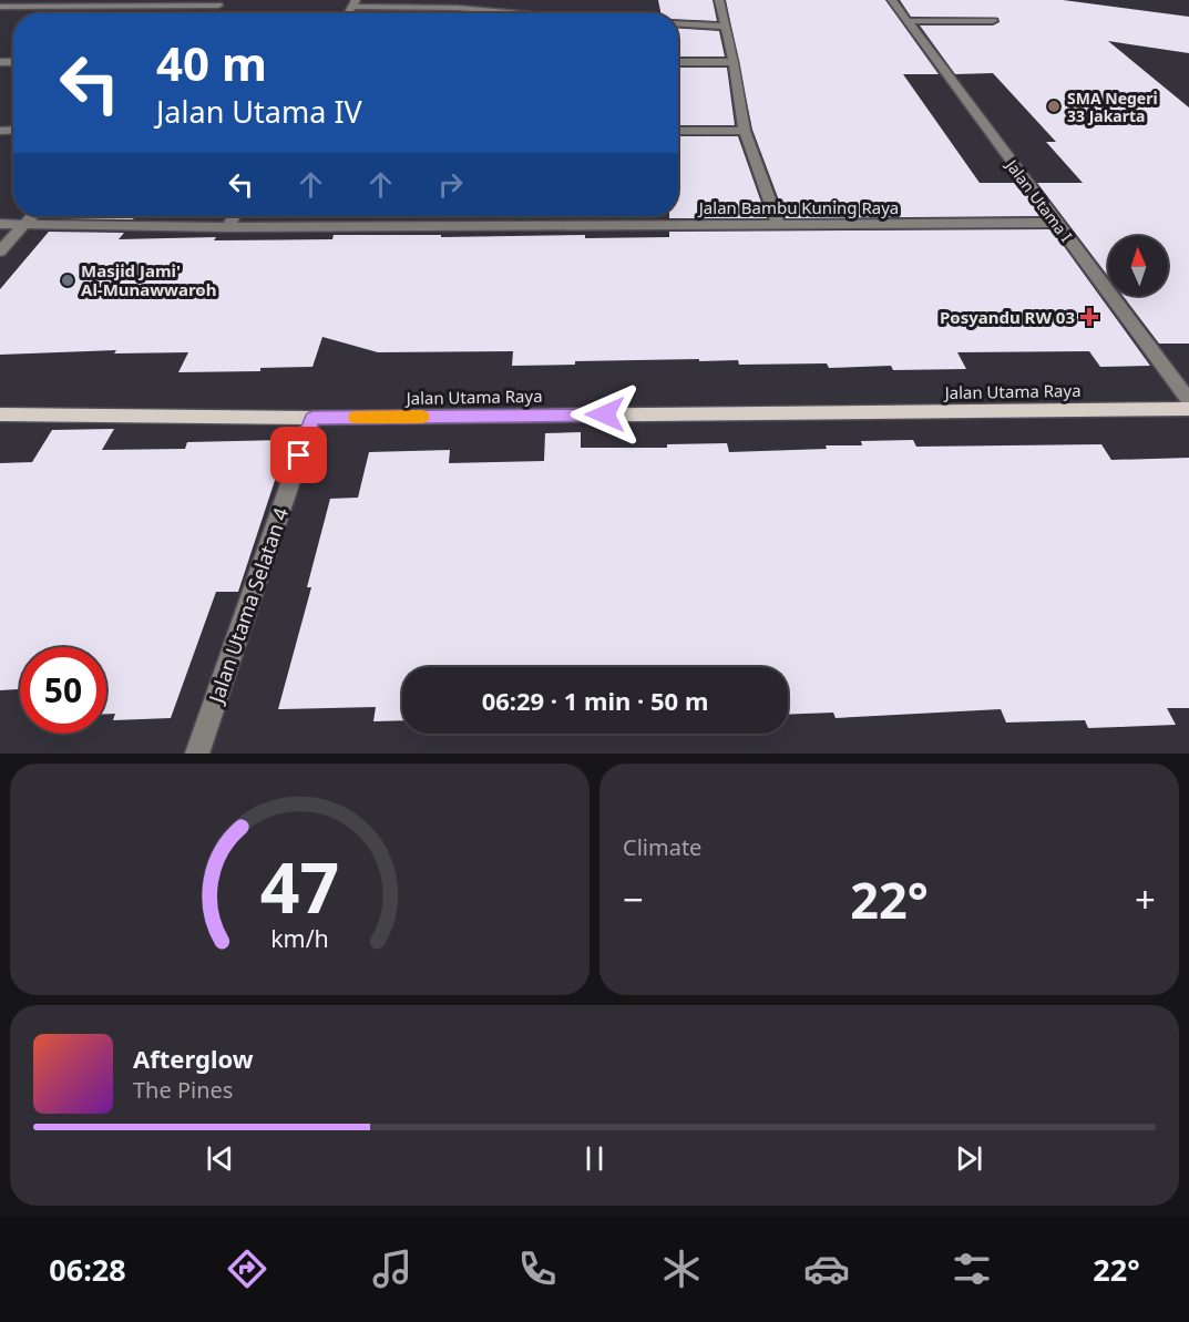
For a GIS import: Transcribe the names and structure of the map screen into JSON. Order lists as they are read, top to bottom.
{
  "streets": {
    "main road": ["Jalan Utama Raya"],
    "street": ["Jalan Utama I", "Jalan Bambu Kuning Raya", "Jalan Utama Selatan 4"]
  },
  "crossings": [
    ["Jalan Utama I", "Jalan Bambu Kuning Raya"],
    ["Jalan Utama Raya", "Jalan Utama Selatan 4"]
  ],
  "places": {
    "other": ["SMA Negeri 33 Jakarta", "Masjid Jami' Al-Munawwaroh"],
    "health": ["Posyandu RW 03"]
  },
  "north": "top",
  "page": {
    "turn": ["40 m", "Jalan Utama IV"],
    "limit": "50",
    "trip": "06:29 · 1 min · 50 m",
    "tile": "Climate",
    "heat": ["−", "22°", "+"],
    "song": ["Afterglow", "The Pines"],
    "tabs": ["06:28", "22°"],
    "gauge": ["47", "km/h"]
  }
}
